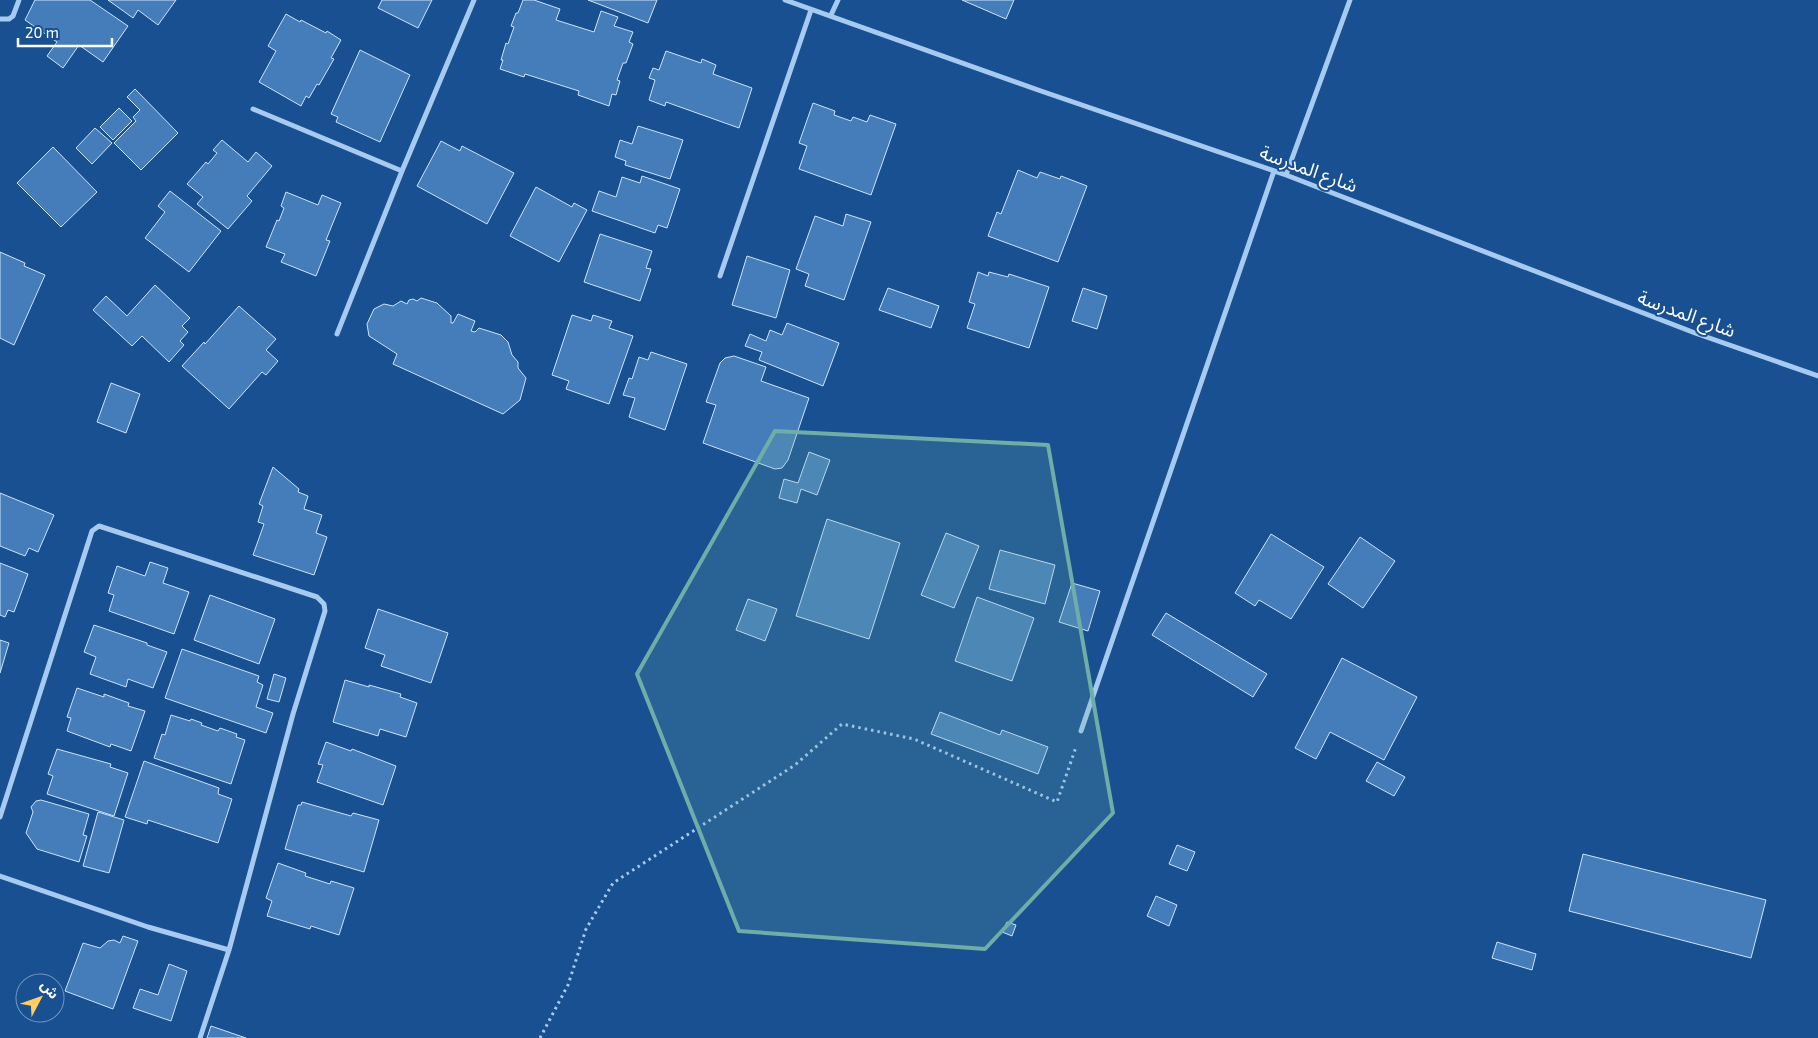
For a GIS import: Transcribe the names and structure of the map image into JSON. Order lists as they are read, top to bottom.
{
  "streets": {
    "street": ["شارع المدرسة"]
  },
  "scale_bar": "20 m",
  "north": "top right"
}
